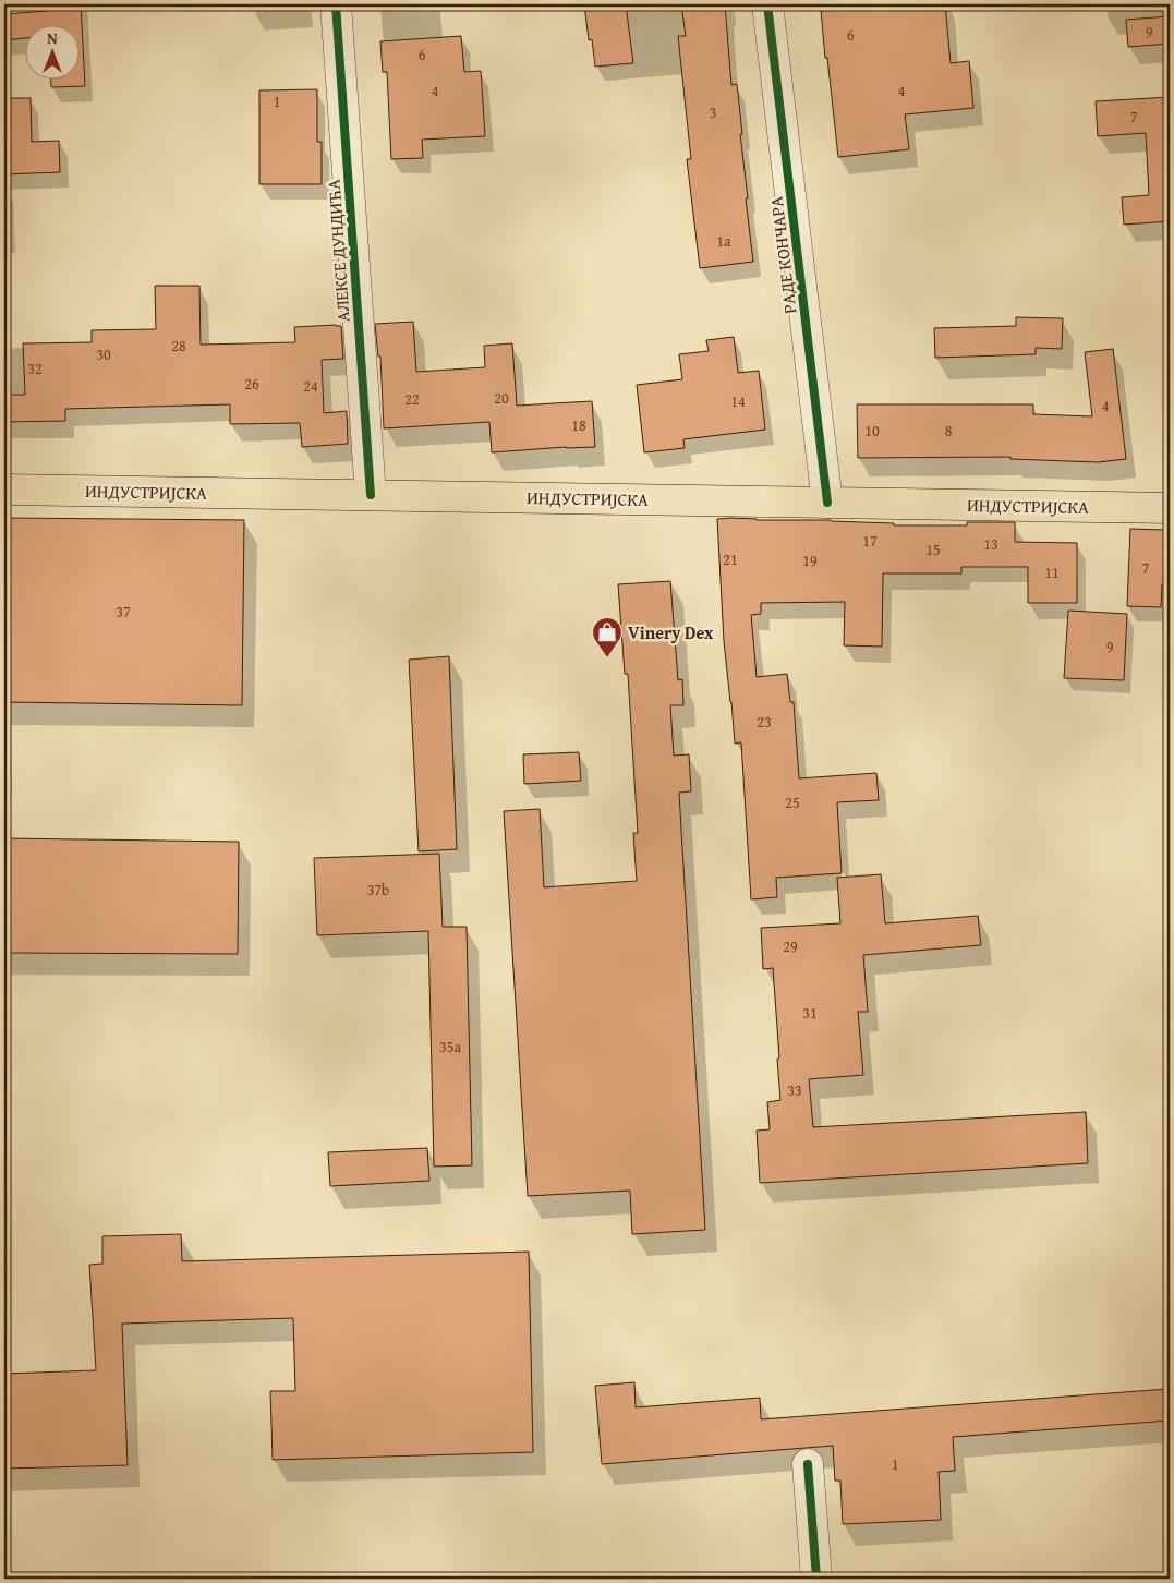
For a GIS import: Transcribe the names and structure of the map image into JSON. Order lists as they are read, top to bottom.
{
  "streets": {
    "main road": ["ИНДУСТРИЈСКА"],
    "street": ["АЛЕКСЕ ДУНДИЋА", "РАДЕ КОНЧАРА"]
  },
  "crossings": [
    ["АЛЕКСЕ ДУНДИЋА", "ИНДУСТРИЈСКА"],
    ["РАДЕ КОНЧАРА", "ИНДУСТРИЈСКА"]
  ],
  "places": {
    "shop": ["Vinery Dex"]
  },
  "house_numbers": [
    "9",
    "6",
    "6",
    "4",
    "4",
    "1",
    "3",
    "7",
    "1a",
    "28",
    "30",
    "32",
    "26",
    "24",
    "20",
    "22",
    "14",
    "4",
    "18",
    "10",
    "8",
    "17",
    "13",
    "15",
    "21",
    "19",
    "7",
    "11",
    "37",
    "9",
    "23",
    "25",
    "37b",
    "29",
    "31",
    "35a",
    "33",
    "1"
  ],
  "north": "top"
}
